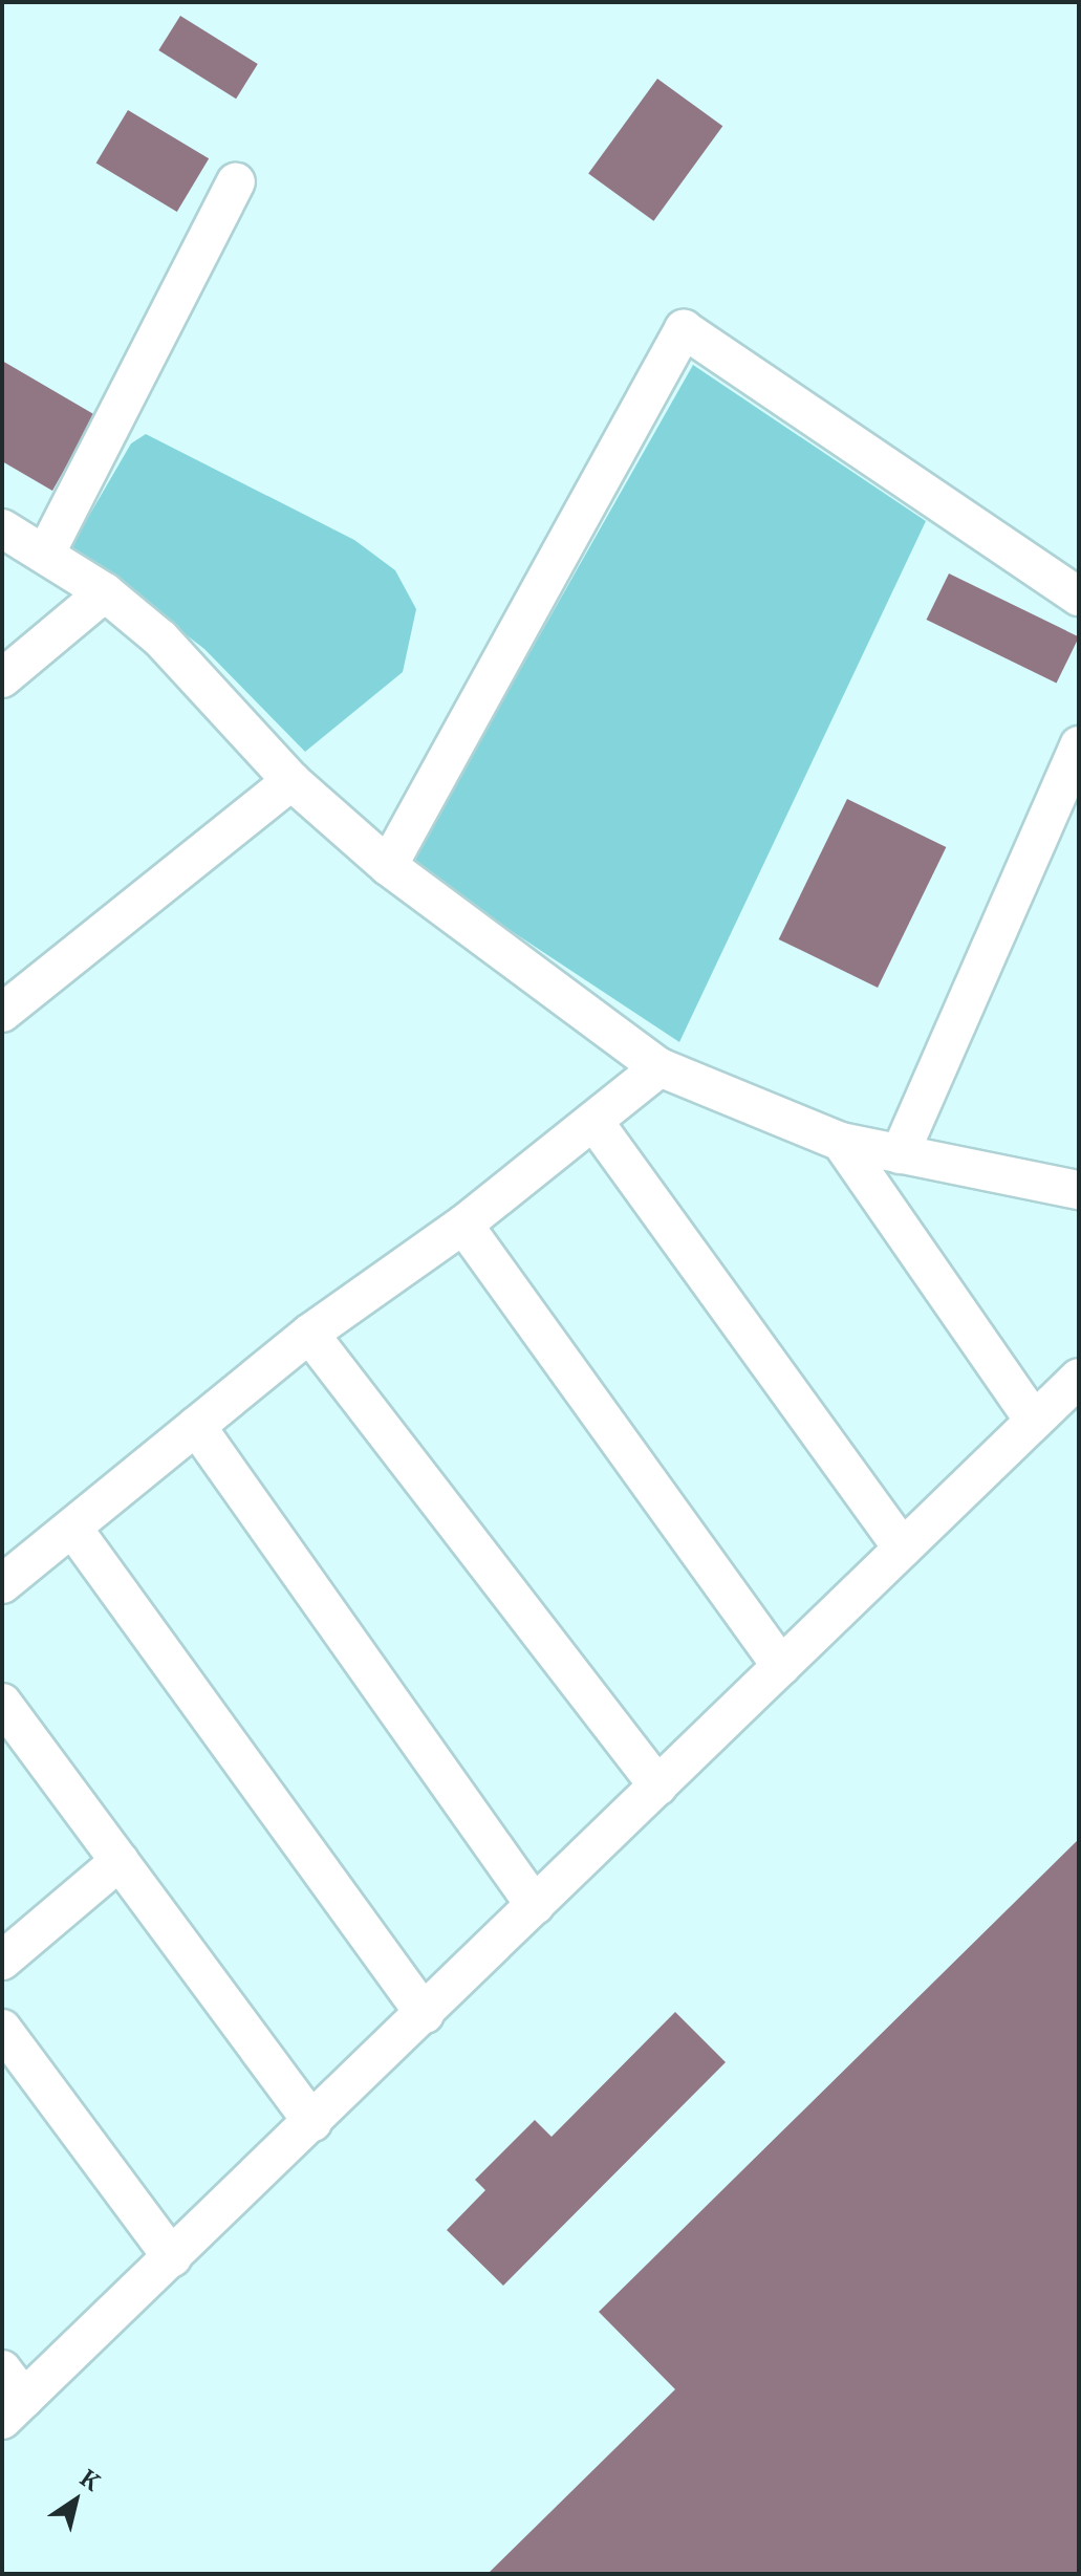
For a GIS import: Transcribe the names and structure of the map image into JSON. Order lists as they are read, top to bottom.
{
  "north": "top right"
}
